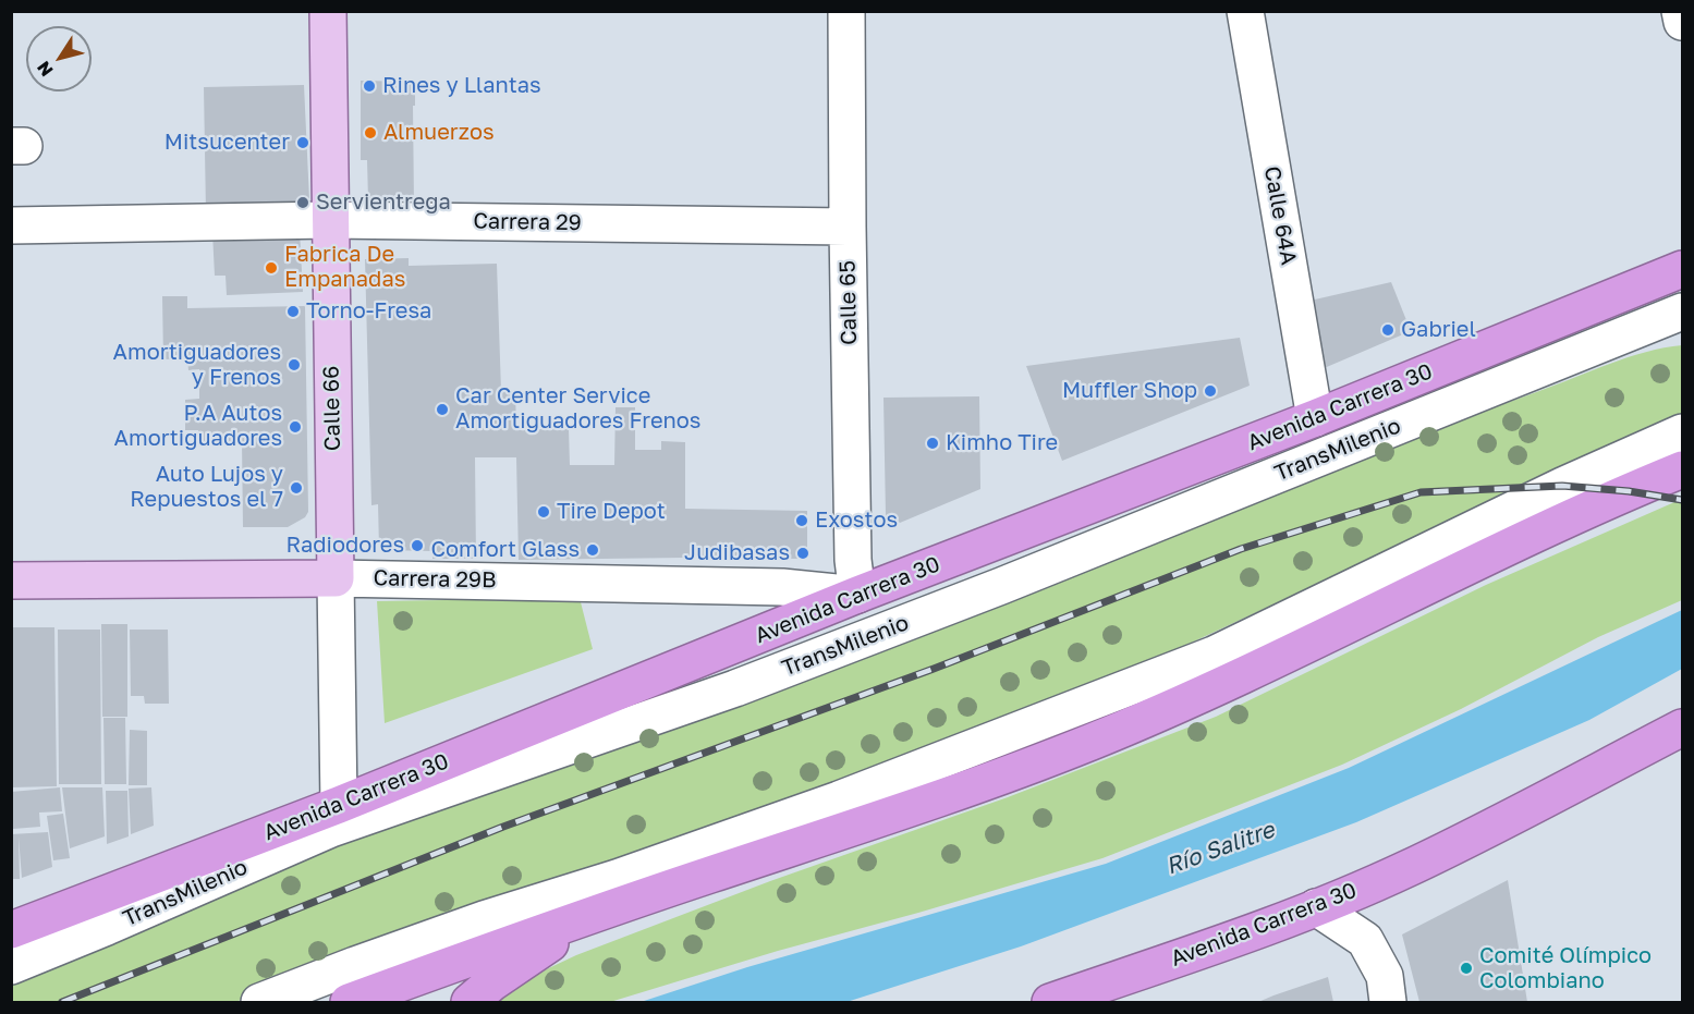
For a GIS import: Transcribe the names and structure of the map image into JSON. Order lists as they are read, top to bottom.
{
  "streets": {
    "highway": ["Avenida Carrera 30"],
    "main road": ["Calle 66", "Carrera 29B"],
    "street": [
      "Calle 64A",
      "Carrera 29",
      "Calle 65",
      "TransMilenio"
    ]
  },
  "crossings": [
    ["Calle 64A", "Avenida Carrera 30"],
    ["Carrera 29", "Calle 65"],
    ["Carrera 29", "Calle 66"],
    ["Calle 65", "Avenida Carrera 30"],
    ["Calle 65", "Carrera 29B"],
    ["Avenida Carrera 30", "Calle 66"],
    ["Avenida Carrera 30", "Carrera 29B"],
    ["Calle 66", "Carrera 29B"]
  ],
  "water": ["Río Salitre"],
  "places": [
    "Rines y Llantas",
    "Almuerzos",
    "Mitsucenter",
    "Servientrega",
    "Fabrica De Empanadas",
    "Torno-Fresa",
    "Gabriel",
    "Amortiguadores y Frenos",
    "Muffler Shop",
    "Car Center Service Amortiguadores Frenos",
    "P.A Autos Amortiguadores",
    "Kimho Tire",
    "Auto Lujos y Repuestos el 7",
    "Tire Depot",
    "Exostos",
    "Radiodores",
    "Comfort Glass",
    "Judibasas",
    "Comité Olímpico Colombiano"
  ],
  "north": "bottom left"
}
